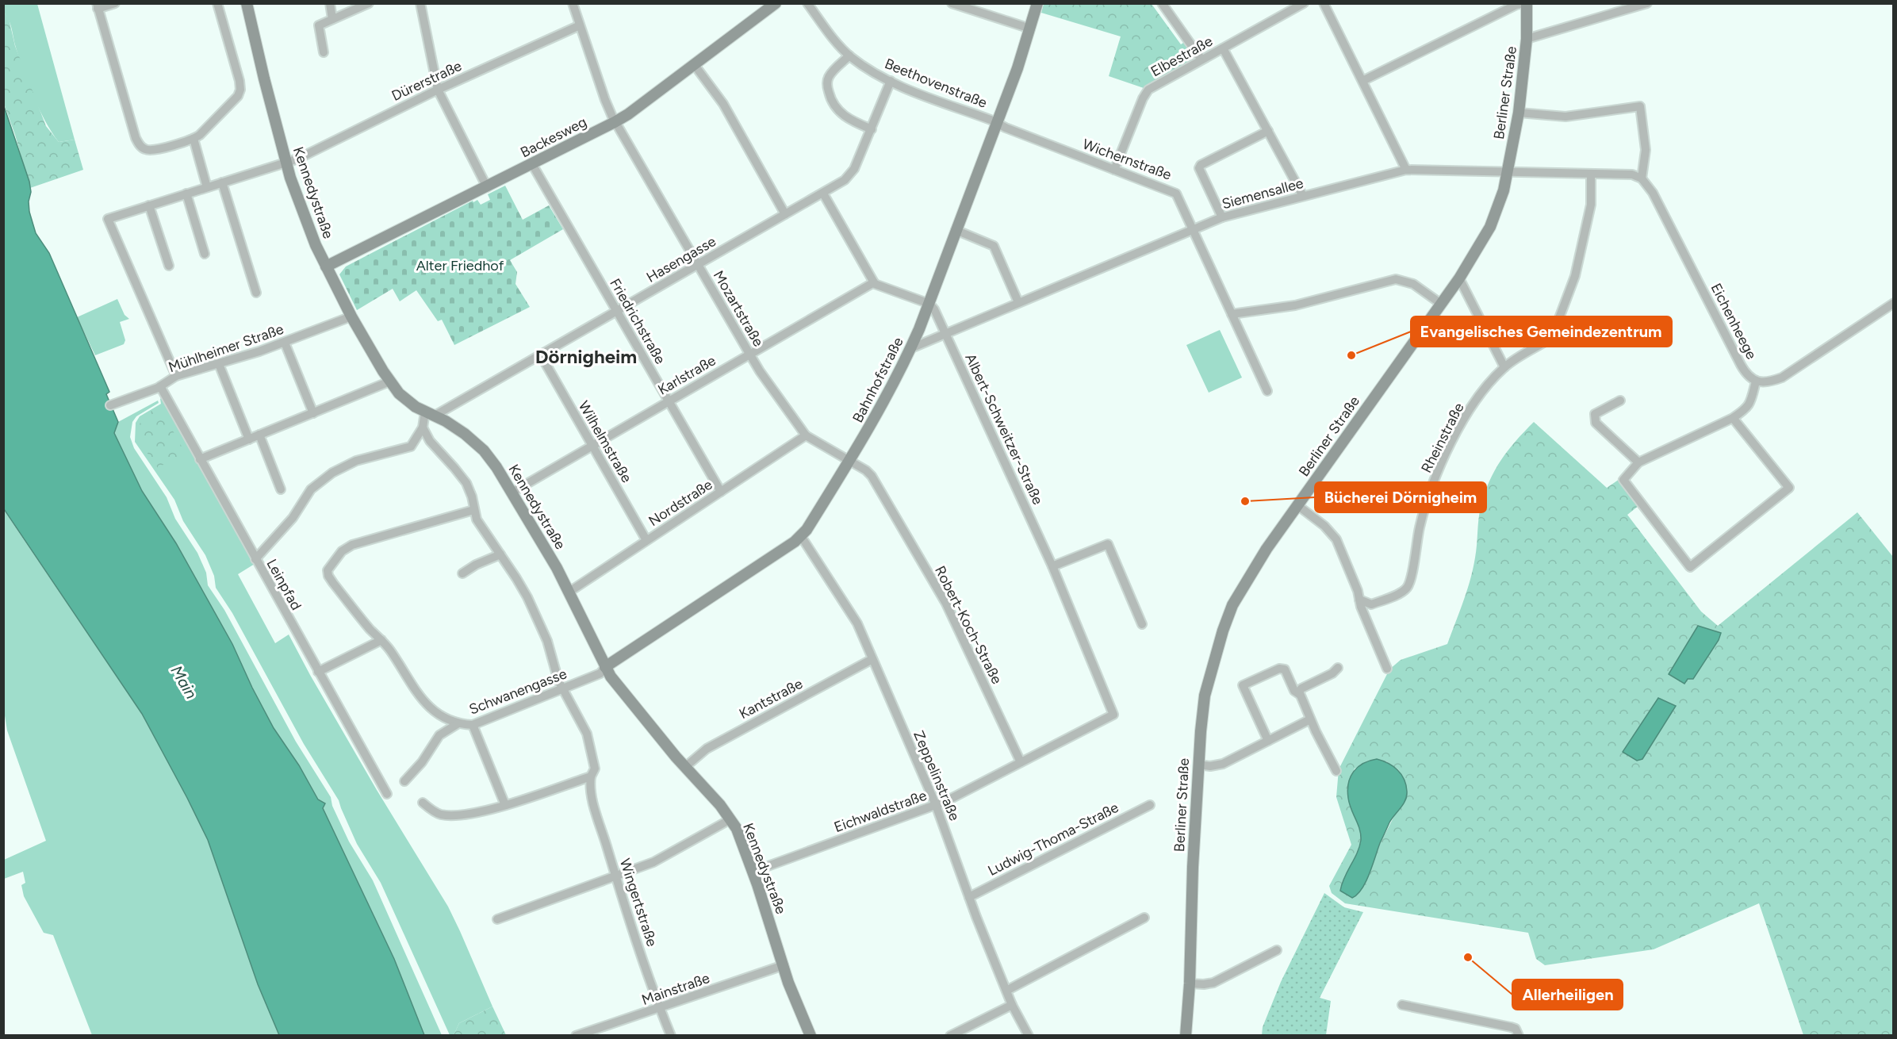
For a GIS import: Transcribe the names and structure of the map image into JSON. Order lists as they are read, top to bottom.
{
  "streets": {
    "street": [
      "Elbestraße",
      "Dürerstraße",
      "Beethovenstraße",
      "Berliner Straße",
      "Backesweg",
      "Wichernstraße",
      "Kennedystraße",
      "Siemensallee",
      "Hasengasse",
      "Mozartstraße",
      "Friedrichstraße",
      "Eichenheege",
      "Mühlheimer Straße",
      "Karlstraße",
      "Bahnhofstraße",
      "Albert-Schweitzer-Straße",
      "Rheinstraße",
      "Wilhelmstraße",
      "Nordstraße",
      "Leinpfad",
      "Robert-Koch-Straße",
      "Schwanengasse",
      "Kantstraße",
      "Zeppelinstraße",
      "Eichwaldstraße",
      "Ludwig-Thoma-Straße",
      "Wingertstraße",
      "Mainstraße"
    ]
  },
  "crossings": [
    ["Elbestraße", "Wichernstraße"],
    ["Dürerstraße", "Kennedystraße"],
    ["Dürerstraße", "Mozartstraße"],
    ["Dürerstraße", "Mühlheimer Straße"],
    ["Beethovenstraße", "Wichernstraße"],
    ["Beethovenstraße", "Hasengasse"],
    ["Beethovenstraße", "Bahnhofstraße"],
    ["Berliner Straße", "Siemensallee"],
    ["Backesweg", "Kennedystraße"],
    ["Backesweg", "Mozartstraße"],
    ["Backesweg", "Friedrichstraße"],
    ["Wichernstraße", "Siemensallee"],
    ["Wichernstraße", "Bahnhofstraße"],
    ["Kennedystraße", "Hasengasse"],
    ["Kennedystraße", "Mühlheimer Straße"],
    ["Kennedystraße", "Karlstraße"],
    ["Kennedystraße", "Bahnhofstraße"],
    ["Kennedystraße", "Nordstraße"],
    ["Kennedystraße", "Schwanengasse"],
    ["Kennedystraße", "Kantstraße"],
    ["Kennedystraße", "Eichwaldstraße"],
    ["Kennedystraße", "Mainstraße"],
    ["Siemensallee", "Eichenheege"],
    ["Siemensallee", "Bahnhofstraße"],
    ["Siemensallee", "Albert-Schweitzer-Straße"],
    ["Siemensallee", "Rheinstraße"],
    ["Hasengasse", "Mozartstraße"],
    ["Hasengasse", "Friedrichstraße"],
    ["Hasengasse", "Wilhelmstraße"],
    ["Mozartstraße", "Karlstraße"],
    ["Mozartstraße", "Bahnhofstraße"],
    ["Mozartstraße", "Nordstraße"],
    ["Mozartstraße", "Robert-Koch-Straße"],
    ["Friedrichstraße", "Karlstraße"],
    ["Friedrichstraße", "Nordstraße"],
    ["Mühlheimer Straße", "Leinpfad"],
    ["Karlstraße", "Wilhelmstraße"],
    ["Bahnhofstraße", "Albert-Schweitzer-Straße"],
    ["Bahnhofstraße", "Robert-Koch-Straße"],
    ["Bahnhofstraße", "Schwanengasse"],
    ["Bahnhofstraße", "Zeppelinstraße"],
    ["Albert-Schweitzer-Straße", "Eichwaldstraße"],
    ["Wilhelmstraße", "Nordstraße"],
    ["Robert-Koch-Straße", "Eichwaldstraße"],
    ["Schwanengasse", "Wingertstraße"],
    ["Kantstraße", "Zeppelinstraße"],
    ["Zeppelinstraße", "Eichwaldstraße"],
    ["Zeppelinstraße", "Ludwig-Thoma-Straße"],
    ["Wingertstraße", "Mainstraße"]
  ],
  "districts": ["Dörnigheim"],
  "water": ["Main"],
  "parks": ["Alter Friedhof"],
  "places": ["Evangelisches Gemeindezentrum", "Bücherei Dörnigheim", "Allerheiligen"]
}
